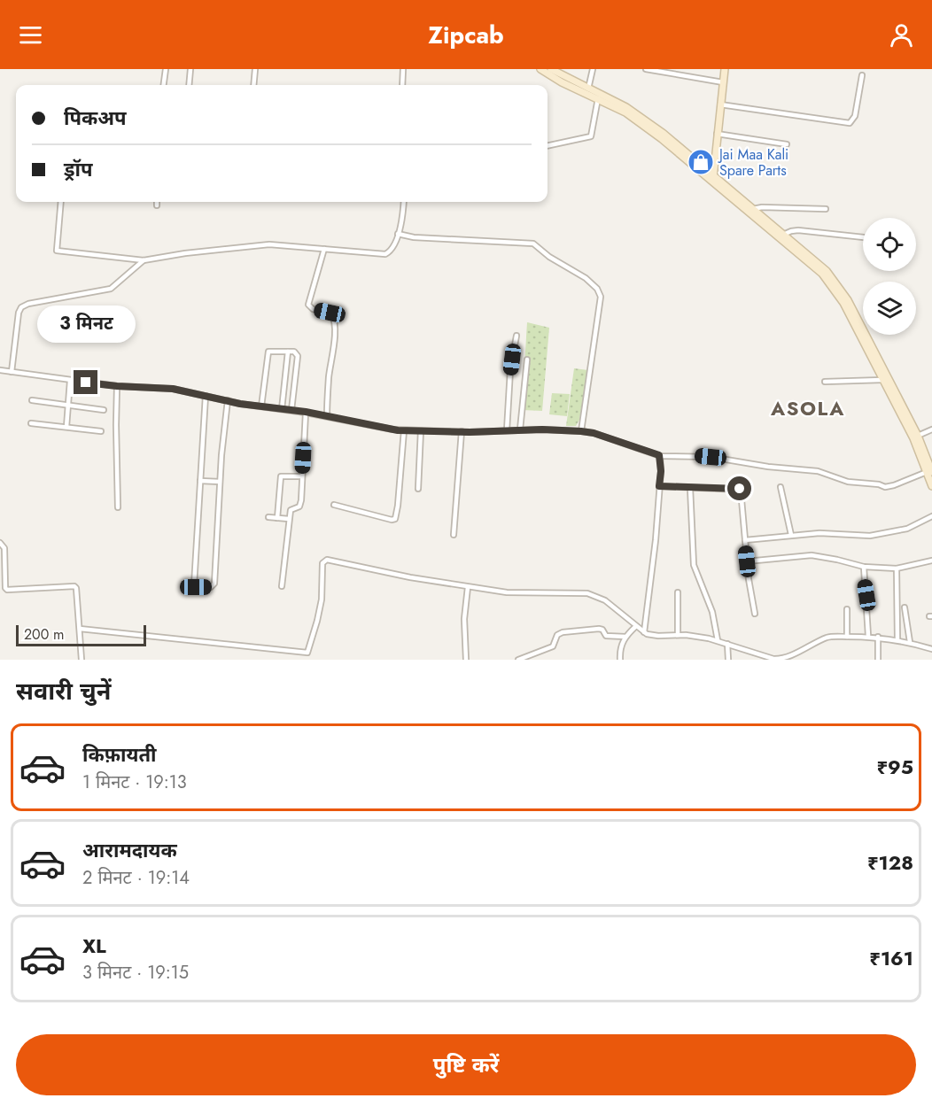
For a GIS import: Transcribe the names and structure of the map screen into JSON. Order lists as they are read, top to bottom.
{
  "districts": ["ASOLA"],
  "places": {
    "shop": ["Jai Maa Kali Spare Parts"]
  },
  "scale_bar": "200 m",
  "page": {
    "header": "Zipcab",
    "banner": ["पिकअप", "ड्रॉप"],
    "bubble": "3 मिनट",
    "scale": "200 m",
    "heading": "सवारी चुनें",
    "list": [
      {
        "name": "किफ़ायती",
        "note": "1 मिनट · 19:13",
        "value": "₹95"
      },
      {
        "name": "आरामदायक",
        "note": "2 मिनट · 19:14",
        "value": "₹128"
      },
      {
        "name": "XL",
        "note": "3 मिनट · 19:15",
        "value": "₹161"
      }
    ],
    "buttons": "पुष्टि करें"
  }
}
